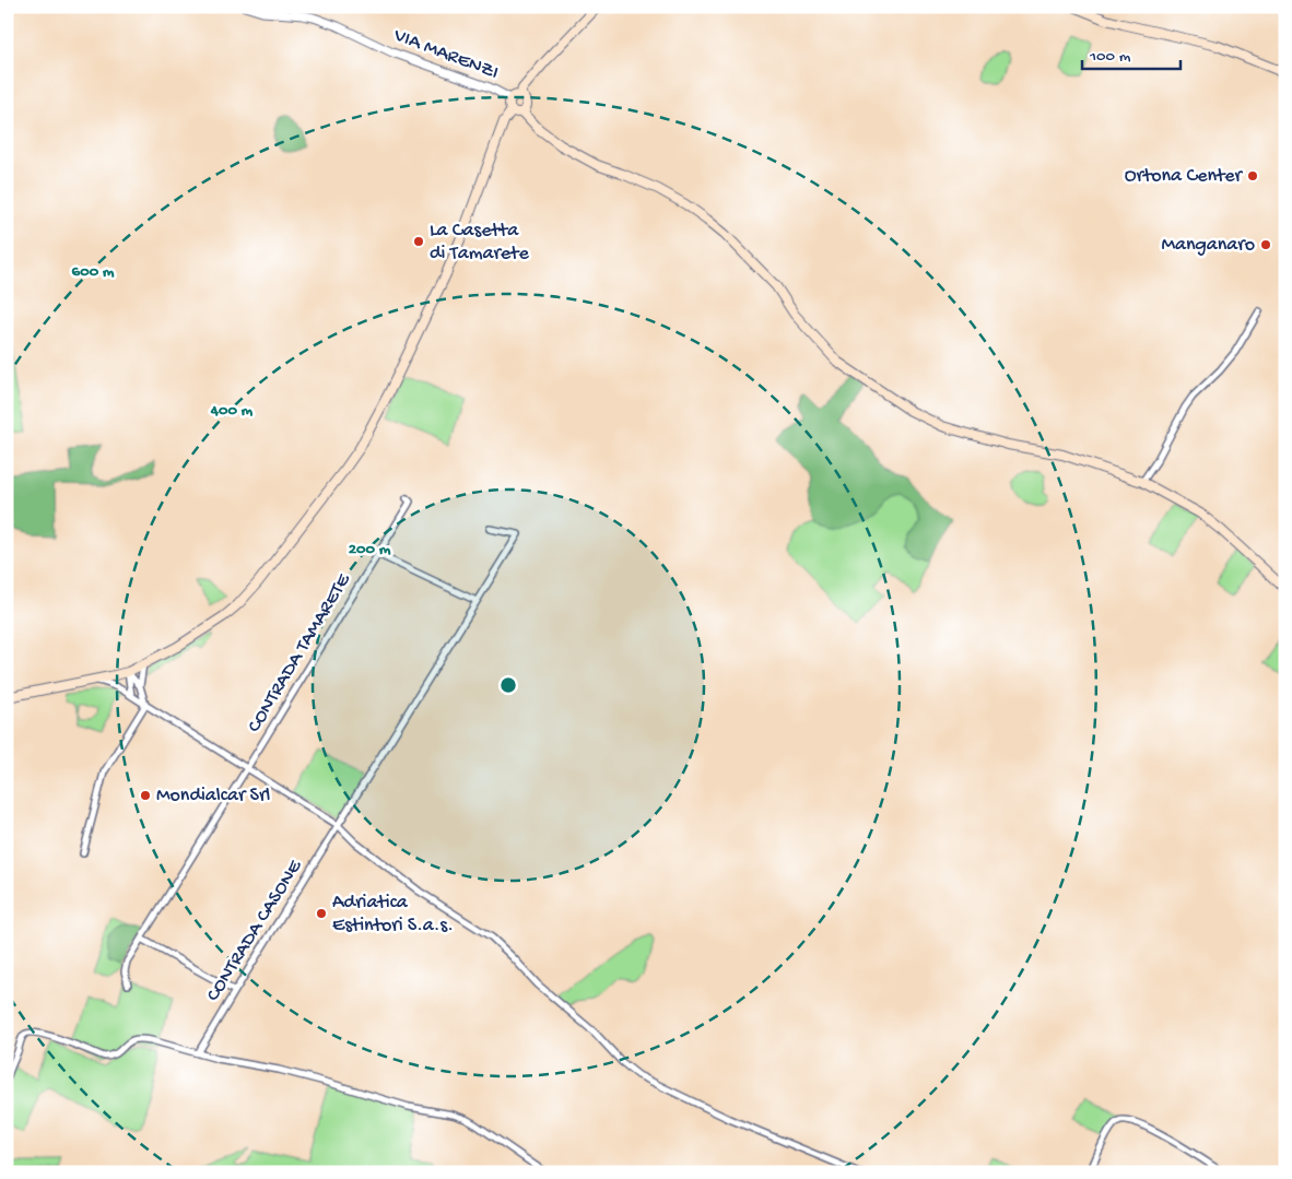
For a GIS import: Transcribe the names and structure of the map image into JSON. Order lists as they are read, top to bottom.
{
  "streets": {
    "street": ["VIA MARENZI", "CONTRADA TAMARETE", "CONTRADA CASONE"]
  },
  "places": [
    "Ortona Center",
    "La Casetta di Tamarete",
    "Manganaro",
    "Mondialcar Srl",
    "Adriatica Estintori S.a.s."
  ],
  "scale_bar": "100 m",
  "rings": ["600 m", "400 m", "200 m"]
}
